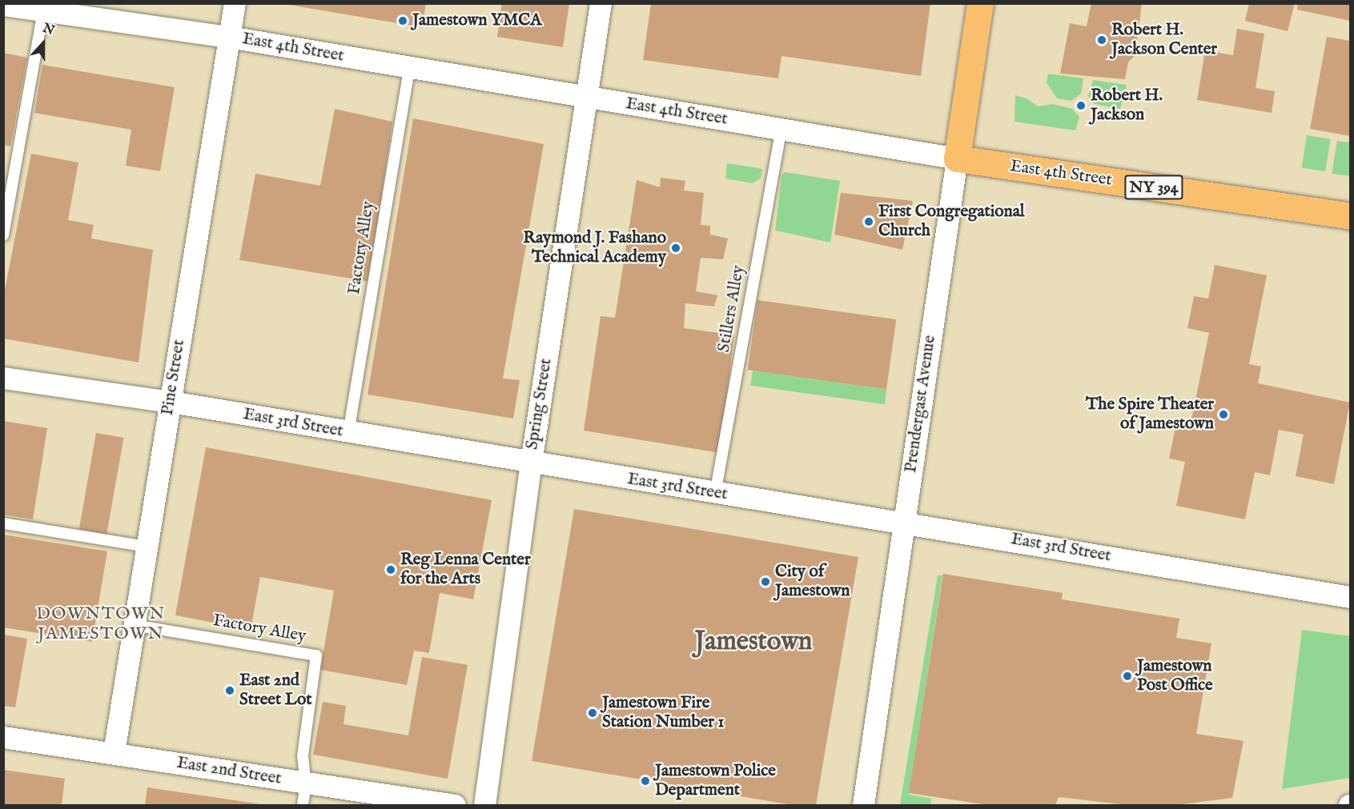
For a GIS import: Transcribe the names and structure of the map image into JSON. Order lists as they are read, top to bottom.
{
  "streets": {
    "main road": ["East 4th Street", "NY 394", "Prendergast Avenue"],
    "street": [
      "Pine Street",
      "Spring Street",
      "East 3rd Street",
      "East 2nd Street"
    ],
    "lane": ["Factory Alley", "Stillers Alley"]
  },
  "crossings": [
    ["East 4th Street", "Factory Alley"],
    ["East 4th Street", "Stillers Alley"],
    ["East 4th Street", "Pine Street"],
    ["East 4th Street", "Spring Street"],
    ["East 4th Street", "Prendergast Avenue"],
    ["Factory Alley", "Pine Street"],
    ["Factory Alley", "East 3rd Street"],
    ["Factory Alley", "East 2nd Street"],
    ["Stillers Alley", "East 3rd Street"],
    ["Pine Street", "East 3rd Street"],
    ["Pine Street", "East 2nd Street"],
    ["Spring Street", "East 3rd Street"],
    ["Prendergast Avenue", "East 3rd Street"]
  ],
  "districts": ["DOWNTOWN JAMESTOWN", "Jamestown"],
  "places": [
    "Jamestown YMCA",
    "Robert H. Jackson Center",
    "Robert H. Jackson",
    "First Congregational Church",
    "Raymond J. Fashano Technical Academy",
    "The Spire Theater of Jamestown",
    "Reg Lenna Center for the Arts",
    "City of Jamestown",
    "Jamestown Post Office",
    "East 2nd Street Lot",
    "Jamestown Fire Station Number 1",
    "Jamestown Police Department"
  ],
  "north": "top"
}
